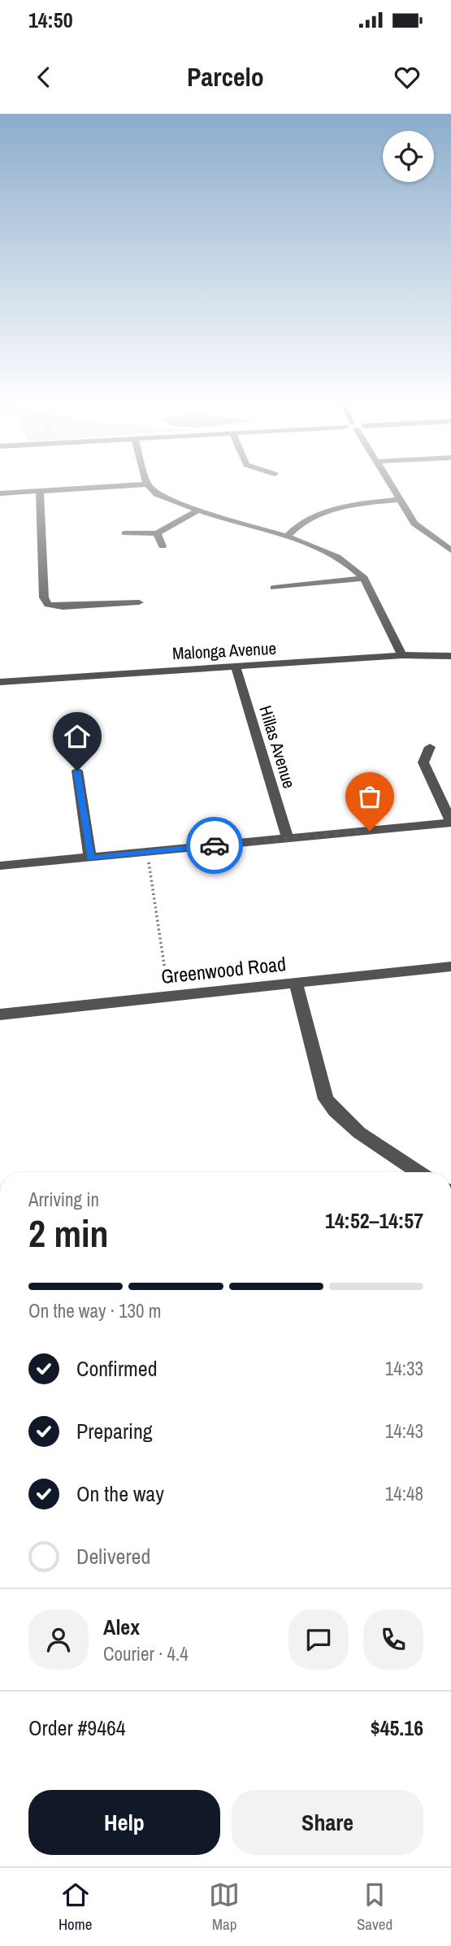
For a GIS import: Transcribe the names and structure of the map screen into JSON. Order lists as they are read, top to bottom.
{
  "streets": {
    "street": ["Malonga Avenue", "Hillas Avenue", "Greenwood Road"]
  },
  "crossings": [
    ["Malonga Avenue", "Hillas Avenue"]
  ],
  "page": {
    "status": "14:50",
    "header": "Parcelo",
    "heading": ["2 min", "Arriving in", "14:52–14:57"],
    "panel": [
      "Alex",
      "Courier · 4.4",
      "Order #9464",
      "$45.16"
    ],
    "bar": "On the way · 130 m",
    "list": [
      ["Confirmed", "14:33"],
      ["Preparing", "14:43"],
      ["On the way", "14:48"],
      "Delivered"
    ],
    "buttons": ["Help", "Share"],
    "tabs": ["Home", "Map", "Saved"]
  }
}
